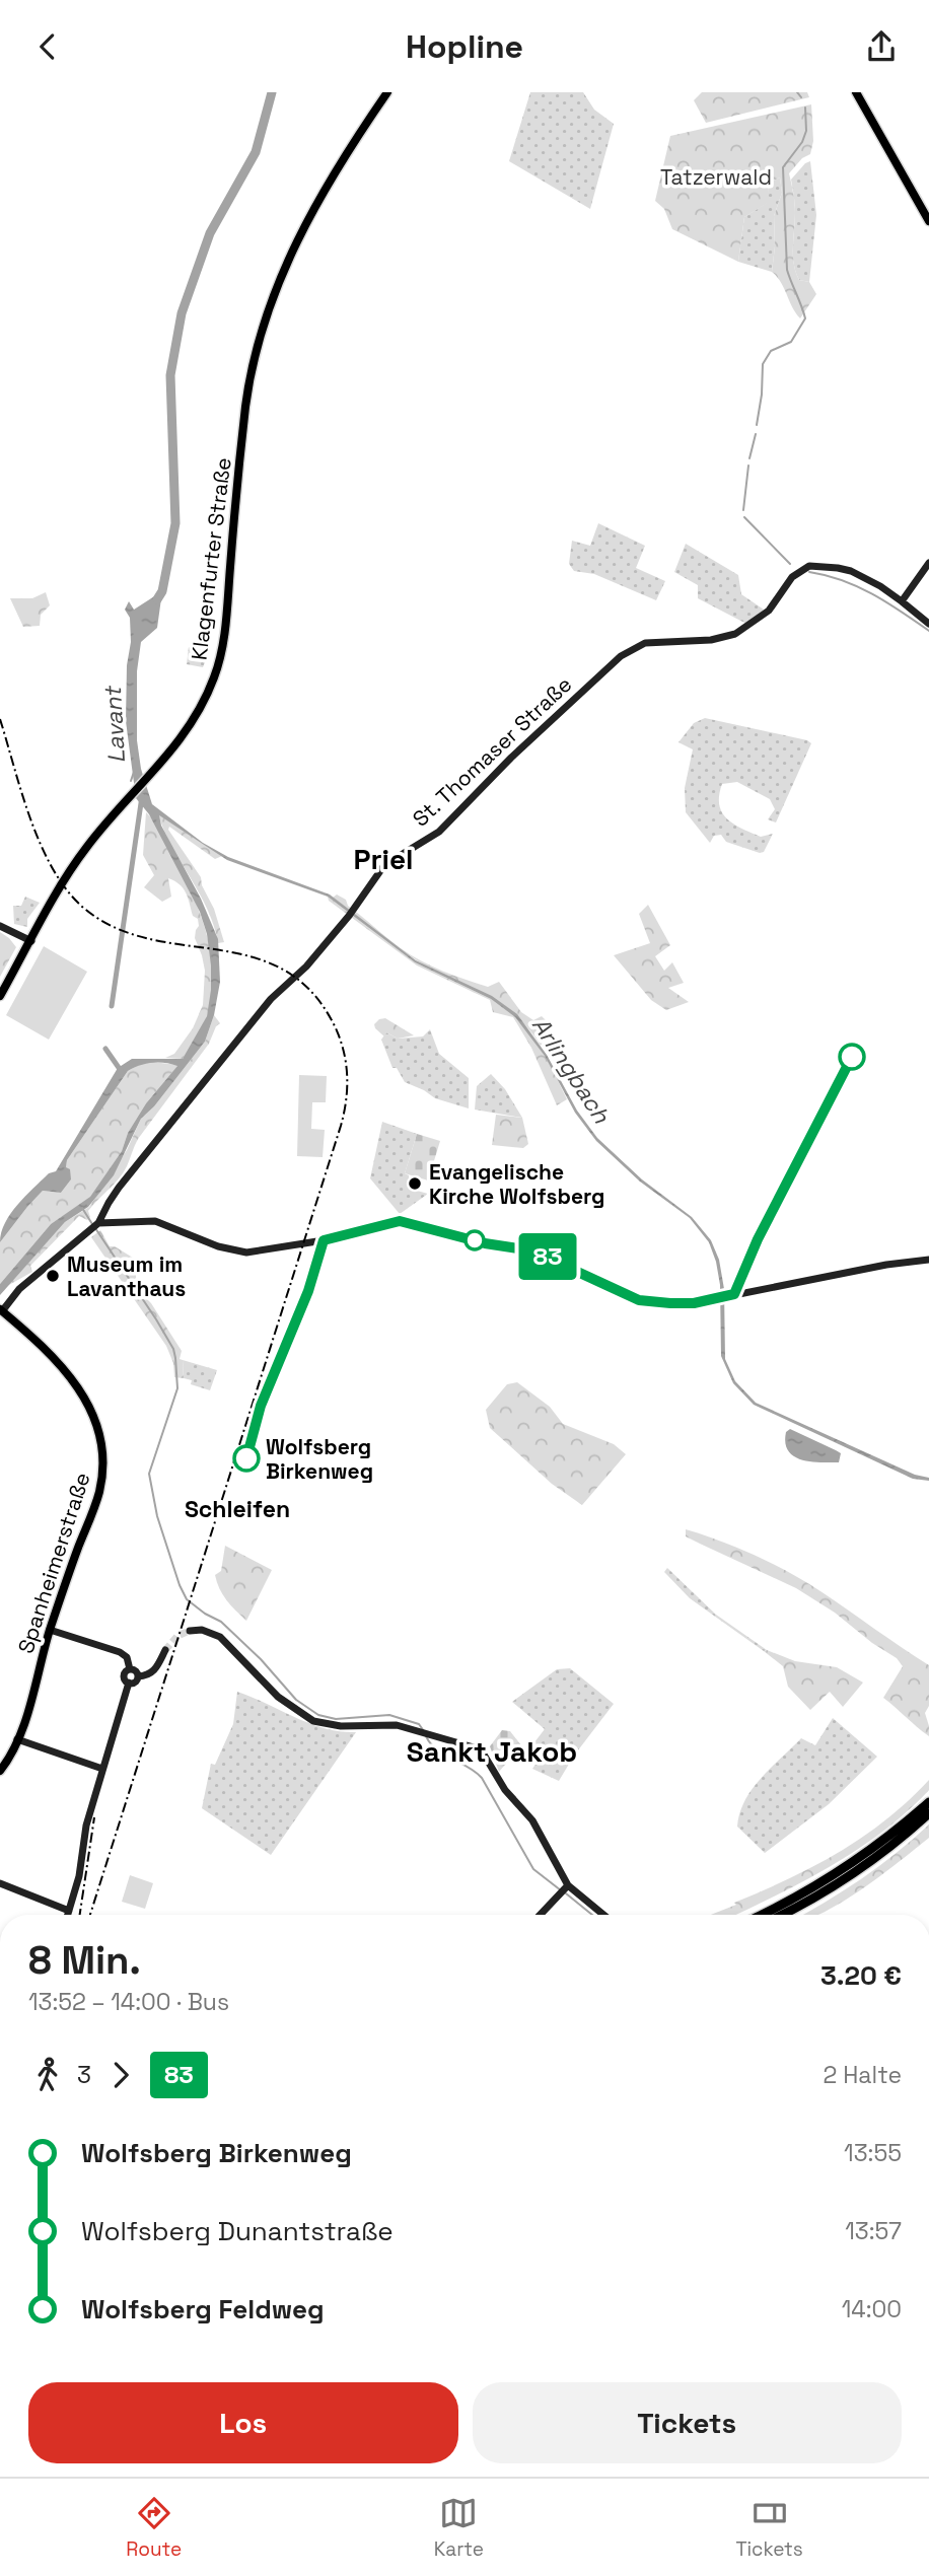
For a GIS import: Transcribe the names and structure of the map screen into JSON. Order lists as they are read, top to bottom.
{
  "streets": {
    "main road": ["Klagenfurter Straße", "St. Thomaser Straße", "Spanheimerstraße"]
  },
  "crossings": [
    ["St. Thomaser Straße", "Spanheimerstraße"]
  ],
  "districts": ["Priel", "Schleifen", "Sankt Jakob"],
  "water": ["Lavant", "Arlingbach"],
  "parks": ["Tatzerwald"],
  "places": ["Evangelische Kirche Wolfsberg", "Museum im Lavanthaus", "Wolfsberg Birkenweg"],
  "lines": ["bus line 83"],
  "page": {
    "header": "Hopline",
    "on_map": "83",
    "heading": ["8 Min.", "13:52 – 14:00 · Bus", "3.20 €"],
    "legs": ["3", "83", "2 Halte"],
    "list": [
      {
        "name": "Wolfsberg Birkenweg",
        "value": "13:55"
      },
      {
        "name": "Wolfsberg Dunantstraße",
        "value": "13:57"
      },
      {
        "name": "Wolfsberg Feldweg",
        "value": "14:00"
      }
    ],
    "buttons": ["Los", "Tickets"],
    "tabs": ["Route", "Karte", "Tickets"]
  }
}
